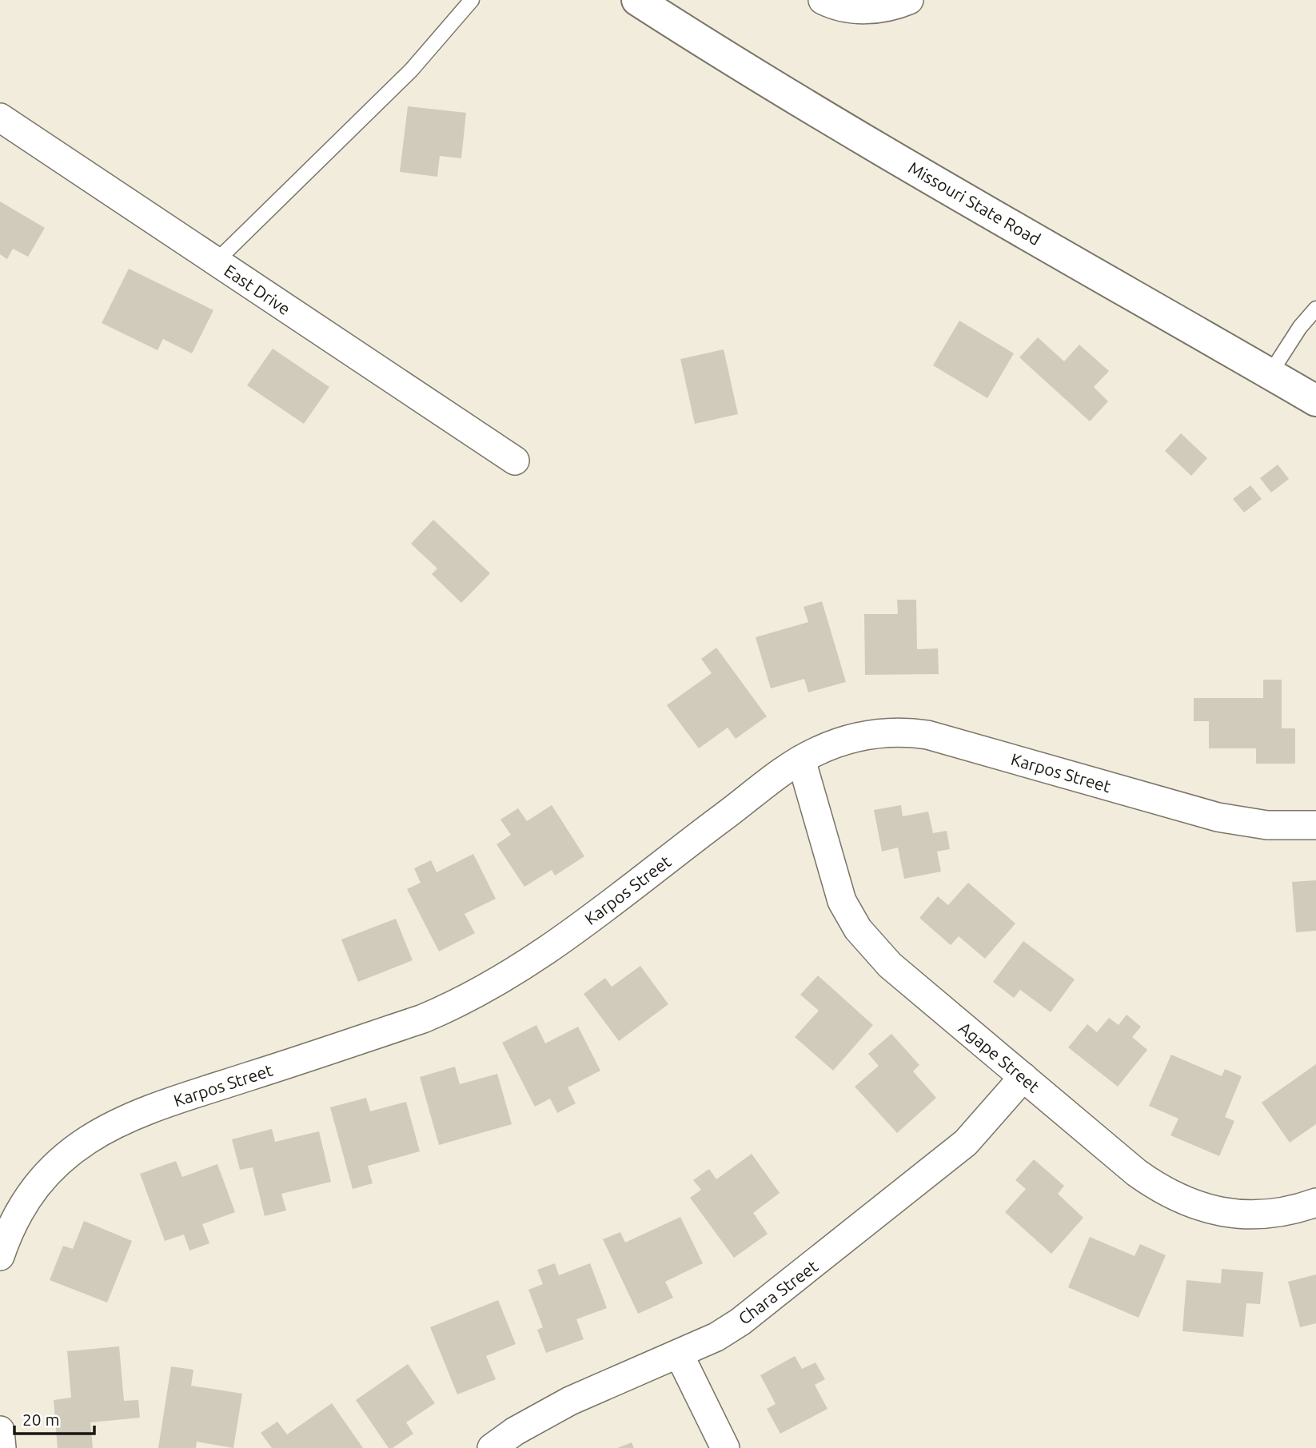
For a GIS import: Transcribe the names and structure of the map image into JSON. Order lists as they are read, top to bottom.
{
  "streets": {
    "street": [
      "Missouri State Road",
      "East Drive",
      "Karpos Street",
      "Agape Street",
      "Chara Street"
    ]
  },
  "crossings": [
    ["Karpos Street", "Agape Street"],
    ["Agape Street", "Chara Street"]
  ],
  "scale_bar": "20 m"
}
